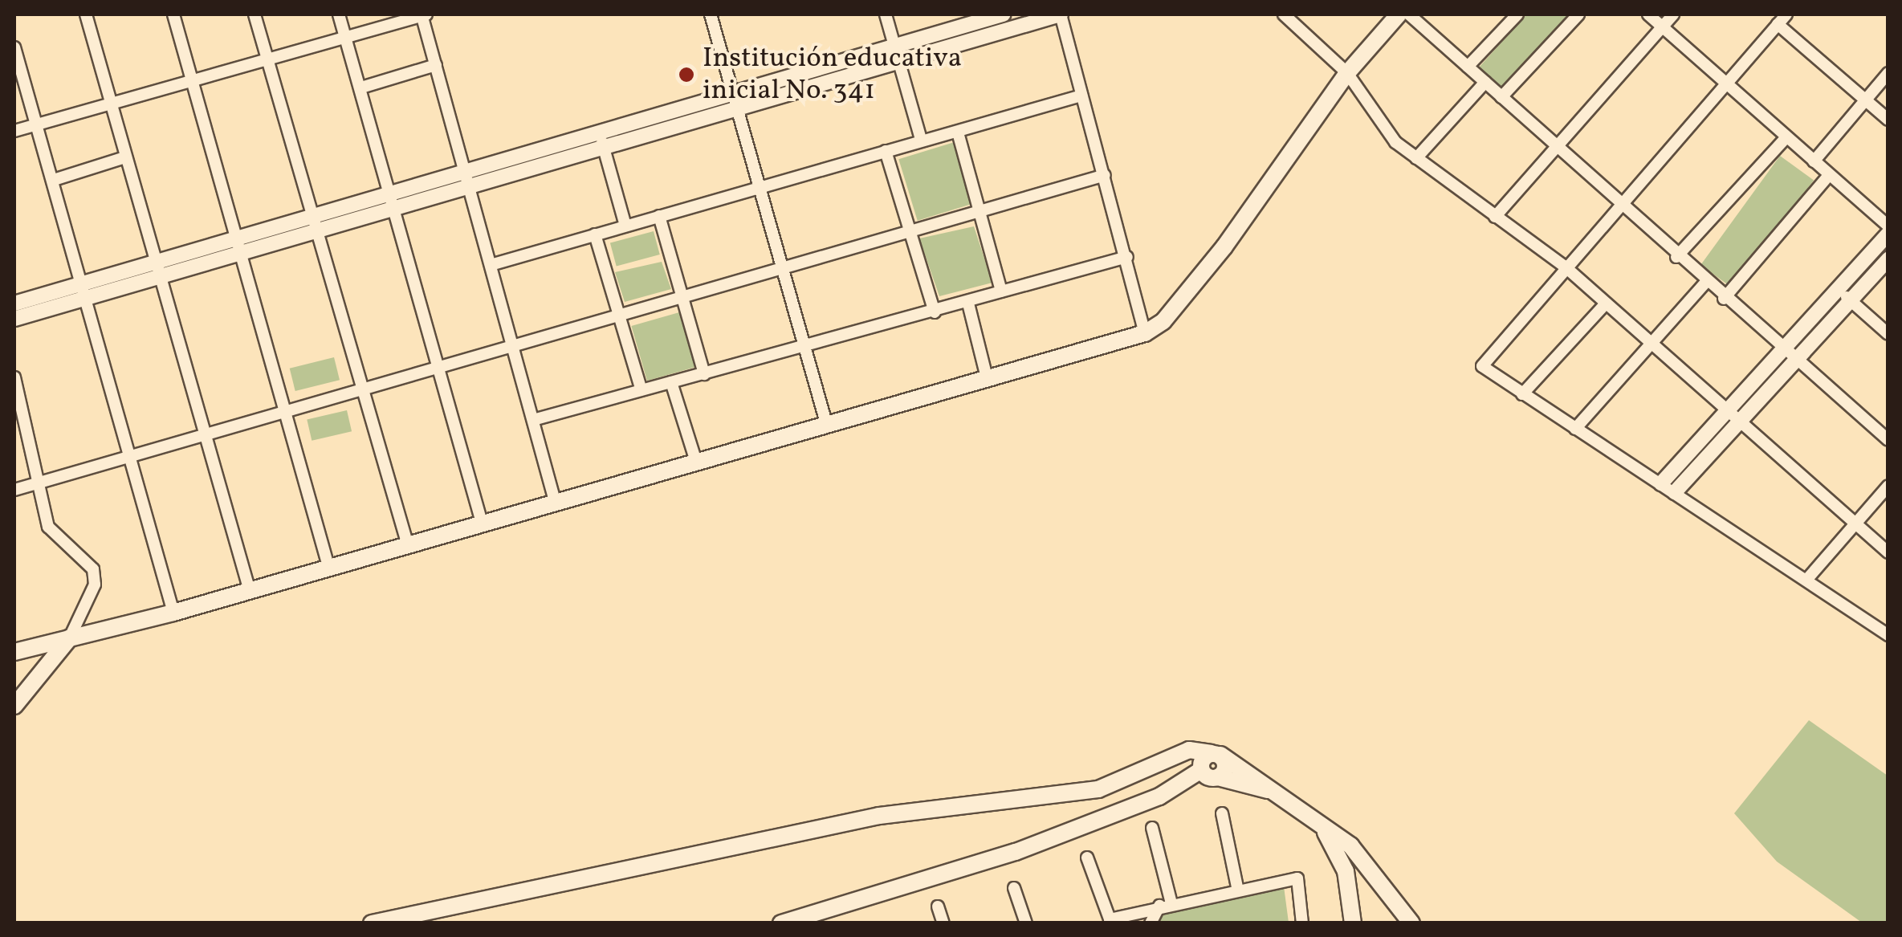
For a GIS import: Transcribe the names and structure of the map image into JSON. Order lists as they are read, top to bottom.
{
  "places": ["Institución educativa inicial No. 341"]
}
